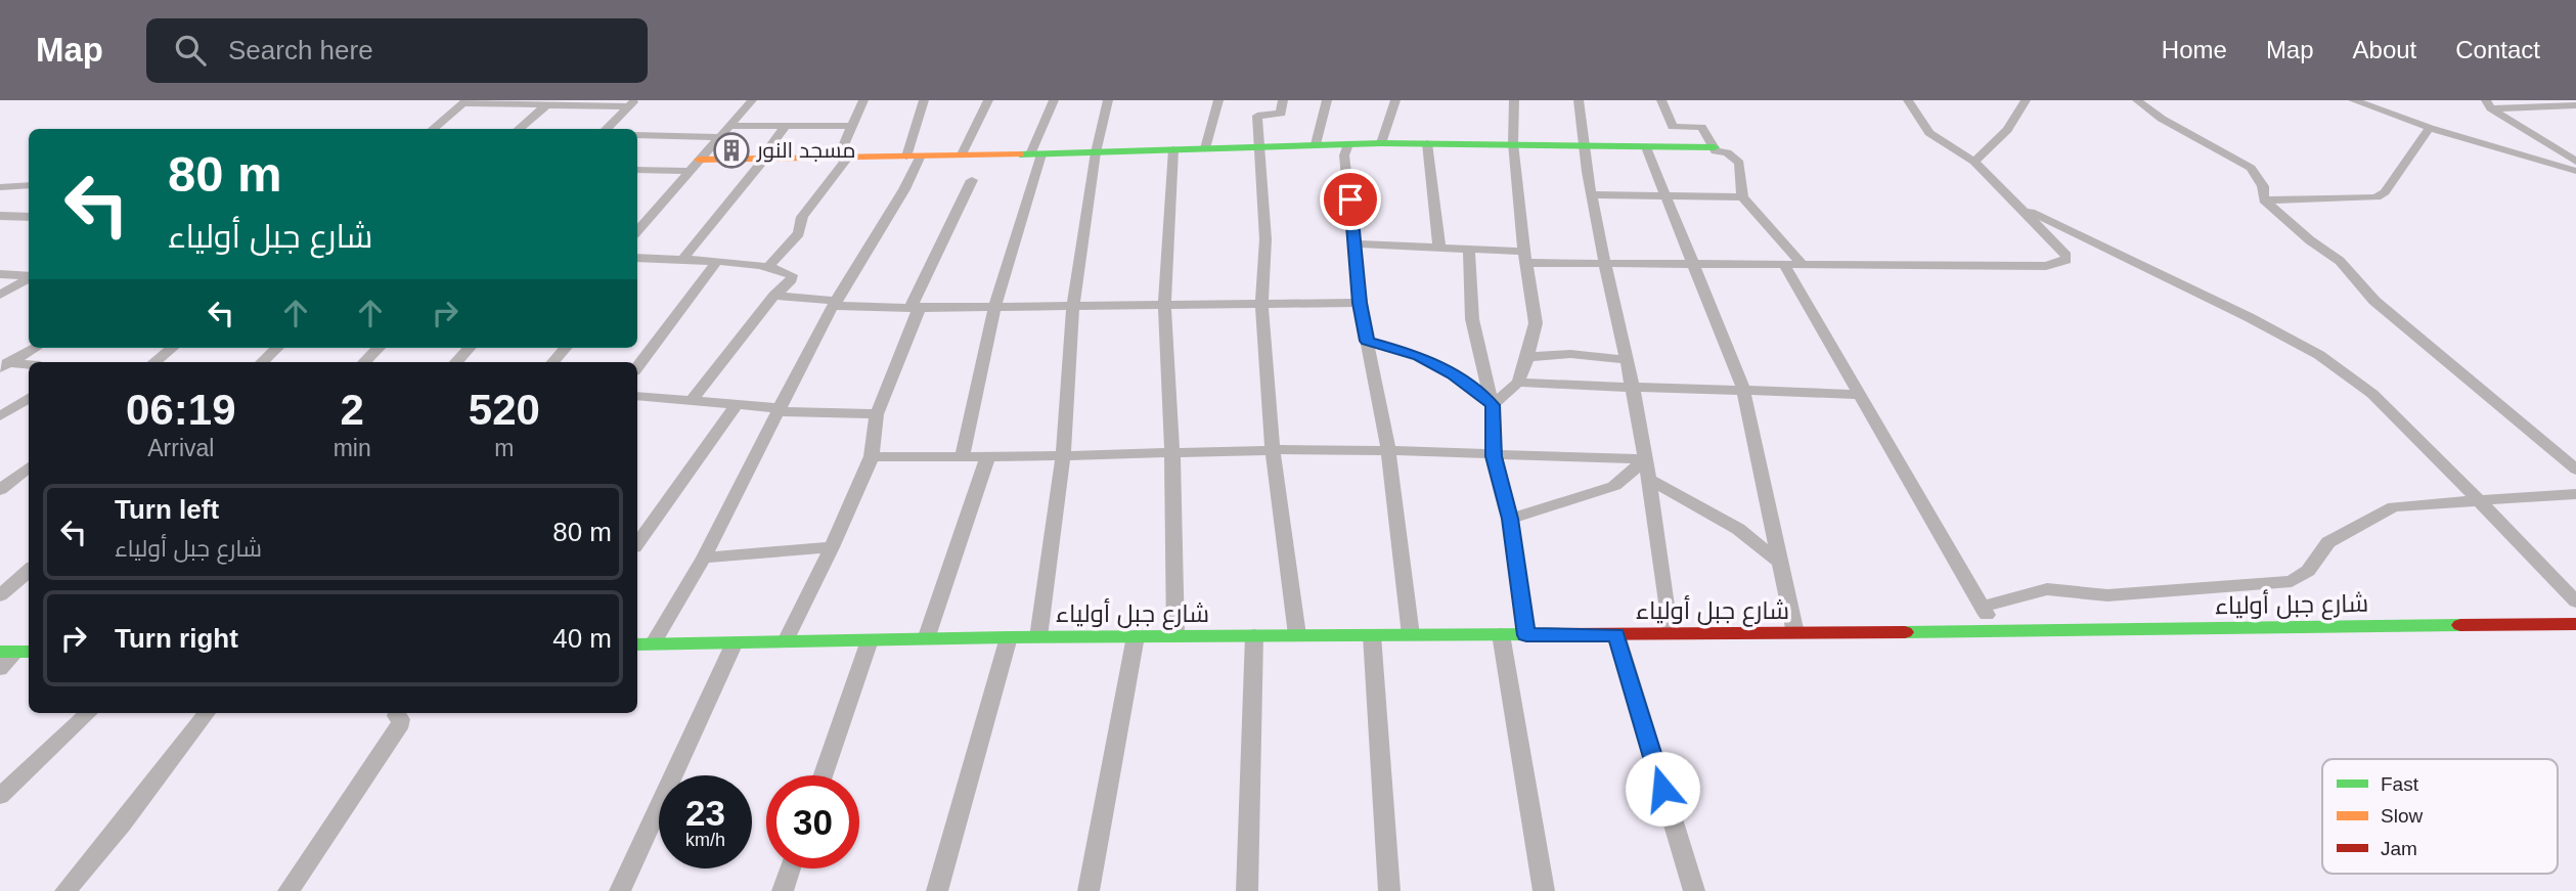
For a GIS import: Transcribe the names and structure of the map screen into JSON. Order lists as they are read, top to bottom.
{
  "streets": {
    "main road": ["شارع جبل أولياء"]
  },
  "places": {
    "building": ["مسجد النور"]
  },
  "legend": ["Fast", "Slow", "Jam"],
  "page": {
    "header": "Map",
    "search": "Search here",
    "nav": [
      "Home",
      "Map",
      "About",
      "Contact"
    ],
    "turn": ["80 m", "شارع جبل أولياء"],
    "eta": [
      "06:19",
      "Arrival",
      "2",
      "min",
      "520",
      "m"
    ],
    "list": [
      {
        "name": "Turn left",
        "note": "شارع جبل أولياء",
        "value": "80 m"
      },
      {
        "name": "Turn right",
        "value": "40 m"
      }
    ],
    "speed": "23 km/h",
    "limit": "30"
  }
}
